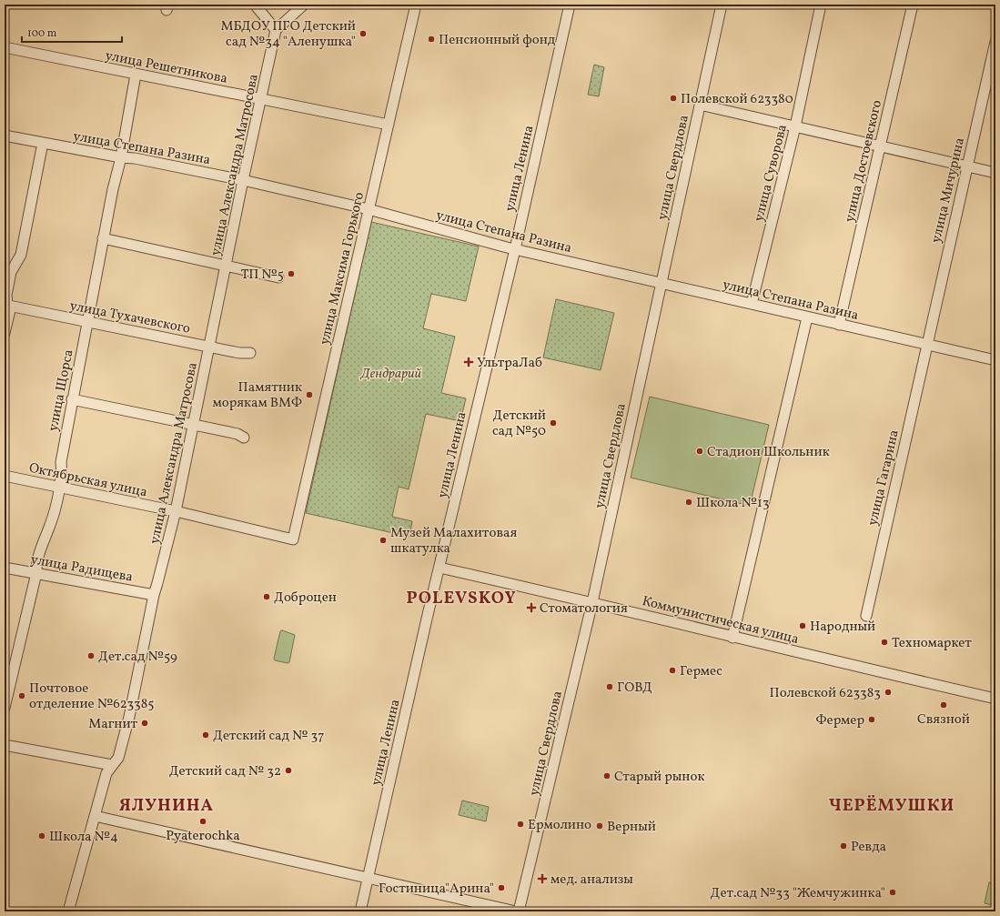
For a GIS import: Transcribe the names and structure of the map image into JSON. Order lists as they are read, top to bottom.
{
  "streets": {
    "street": [
      "улица Решетникова",
      "улица Степана Разина",
      "улица Достоевского",
      "улица Александра Матросова",
      "улица Свердлова",
      "улица Ленина",
      "улица Суворова",
      "улица Мичурина",
      "улица Максима Горького",
      "улица Тухачевского",
      "улица Щорса",
      "улица Гагарина",
      "Октябрьская улица",
      "улица Радищева",
      "Коммунистическая улица"
    ]
  },
  "crossings": [
    ["улица Решетникова", "улица Александра Матросова"],
    ["улица Решетникова", "улица Максима Горького"],
    ["улица Решетникова", "улица Щорса"],
    ["улица Степана Разина", "улица Достоевского"],
    ["улица Степана Разина", "улица Александра Матросова"],
    ["улица Степана Разина", "улица Свердлова"],
    ["улица Степана Разина", "улица Ленина"],
    ["улица Степана Разина", "улица Суворова"],
    ["улица Степана Разина", "улица Мичурина"],
    ["улица Степана Разина", "улица Максима Горького"],
    ["улица Степана Разина", "улица Щорса"],
    ["улица Степана Разина", "улица Гагарина"],
    ["улица Александра Матросова", "улица Тухачевского"],
    ["улица Александра Матросова", "Октябрьская улица"],
    ["улица Александра Матросова", "улица Радищева"],
    ["улица Свердлова", "Коммунистическая улица"],
    ["улица Ленина", "Коммунистическая улица"],
    ["улица Мичурина", "улица Гагарина"],
    ["улица Максима Горького", "Октябрьская улица"],
    ["улица Тухачевского", "улица Щорса"],
    ["улица Щорса", "Октябрьская улица"],
    ["улица Щорса", "улица Радищева"]
  ],
  "districts": ["POLEVSKOY", "ЯЛУНИНА", "ЧЕРЁМУШКИ"],
  "parks": ["Дендрарий"],
  "places": {
    "other": [
      "МБДОУ ПГО Детский сад №34 \"Аленушка\"",
      "Пенсионный фонд",
      "Полевской 623380",
      "ТП №5",
      "Памятник морякам ВМФ",
      "Детский сад №50",
      "Стадион Школьник",
      "Школа №13",
      "Музей Малахитовая шкатулка",
      "Доброцен",
      "Народный",
      "Техномаркет",
      "Дет.сад №59",
      "Гермес",
      "ГОВД",
      "Полевской 623383",
      "Почтовое отделение №623385",
      "Связной",
      "Фермер",
      "Магнит",
      "Детский сад № 37",
      "Детский сад № 32",
      "Старый рынок",
      "Pyaterochka",
      "Ермолино",
      "Верный",
      "Школа №4",
      "Ревда",
      "Гостиница\"Арина\"",
      "Дет.сад №33 \"Жемчужинка\""
    ],
    "health": ["УльтраЛаб", "Стоматология", "мед. анализы"]
  },
  "scale_bar": "100 m"
}
